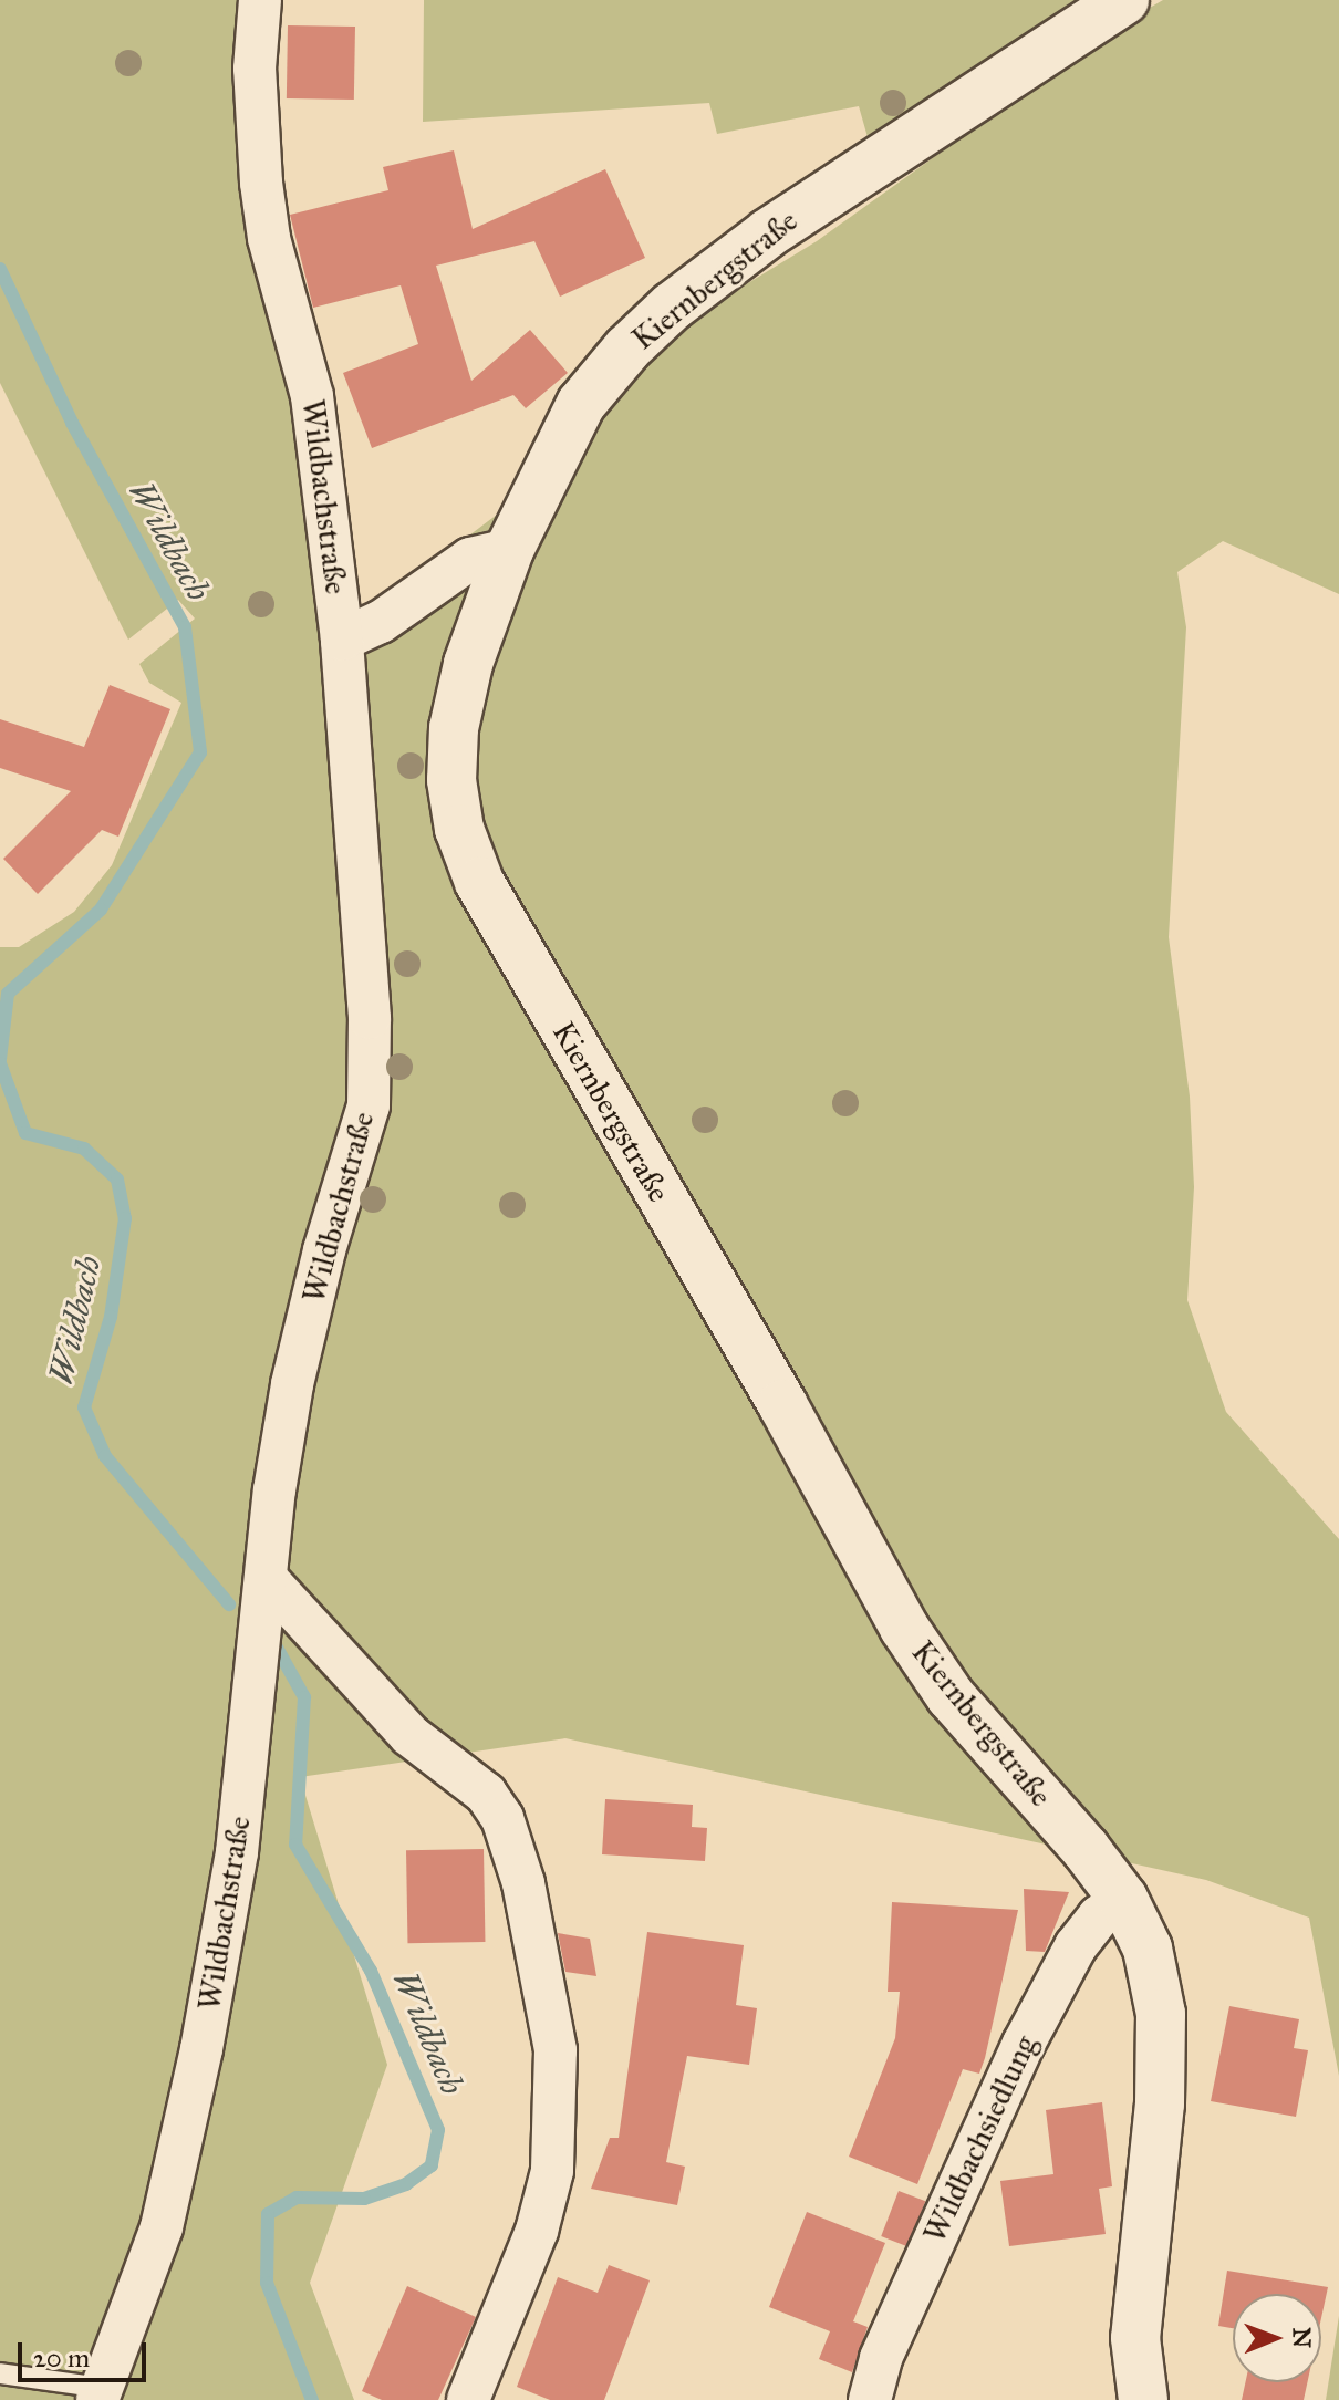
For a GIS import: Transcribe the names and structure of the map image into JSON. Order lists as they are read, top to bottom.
{
  "streets": {
    "street": ["Kiernbergstraße", "Wildbachstraße", "Wildbachsiedlung"]
  },
  "crossings": [
    ["Kiernbergstraße", "Wildbachsiedlung"]
  ],
  "water": ["Wildbach"],
  "scale_bar": "20 m",
  "north": "right"
}
